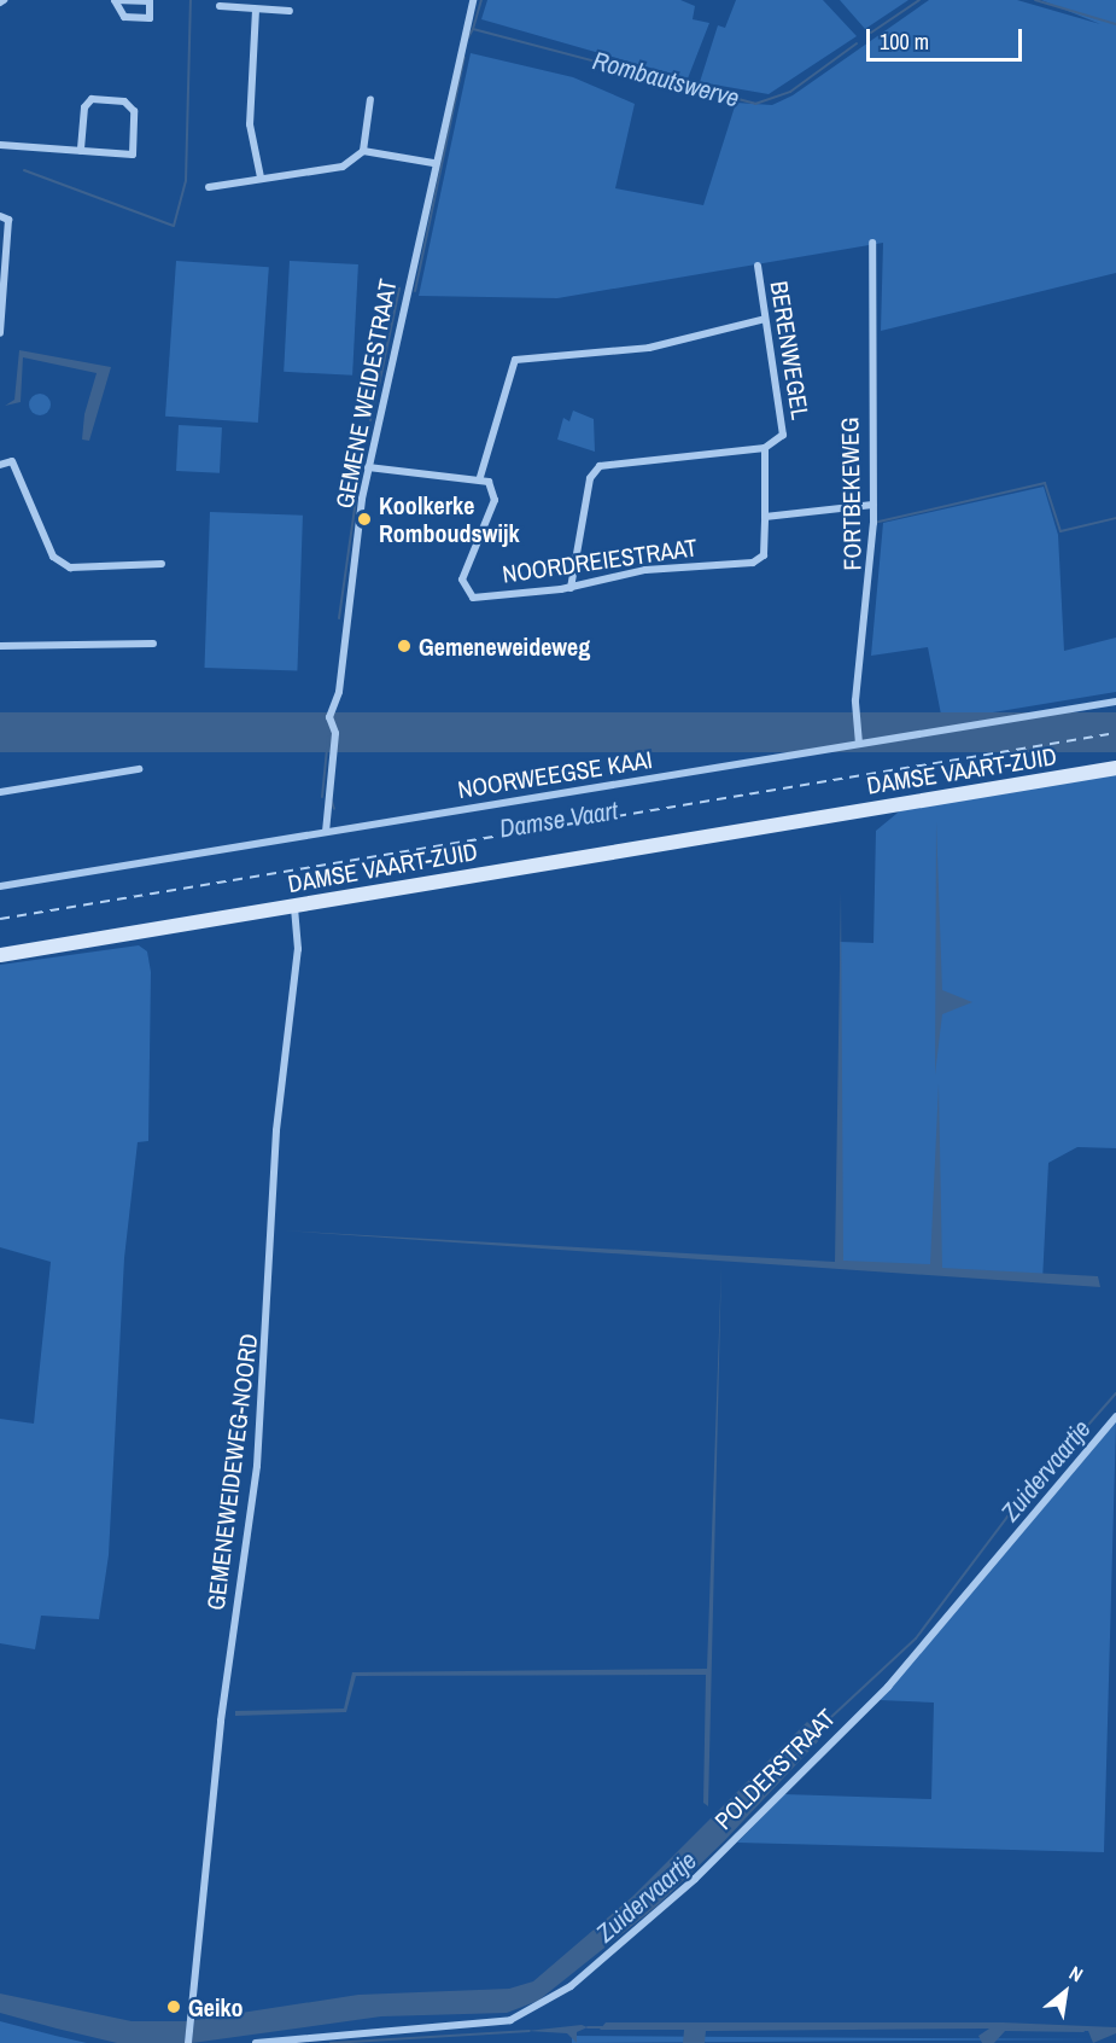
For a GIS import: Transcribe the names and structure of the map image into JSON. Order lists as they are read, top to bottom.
{
  "streets": {
    "street": [
      "BERENWEGEL",
      "GEMENE WEIDESTRAAT",
      "FORTBEKEWEG",
      "NOORDREIESTRAAT",
      "DAMSE VAART-ZUID",
      "NOORWEEGSE KAAI",
      "GEMENEWEIDEWEG-NOORD",
      "POLDERSTRAAT"
    ]
  },
  "crossings": [
    ["BERENWEGEL", "NOORDREIESTRAAT"],
    ["GEMENE WEIDESTRAAT", "NOORWEEGSE KAAI"],
    ["FORTBEKEWEG", "NOORWEEGSE KAAI"],
    ["DAMSE VAART-ZUID", "GEMENEWEIDEWEG-NOORD"]
  ],
  "water": ["Rombautswerve", "Damse Vaart", "Zuidervaartje"],
  "places": ["Koolkerke Romboudswijk", "Gemeneweideweg", "Geiko"],
  "scale_bar": "100 m",
  "north": "top right"
}
